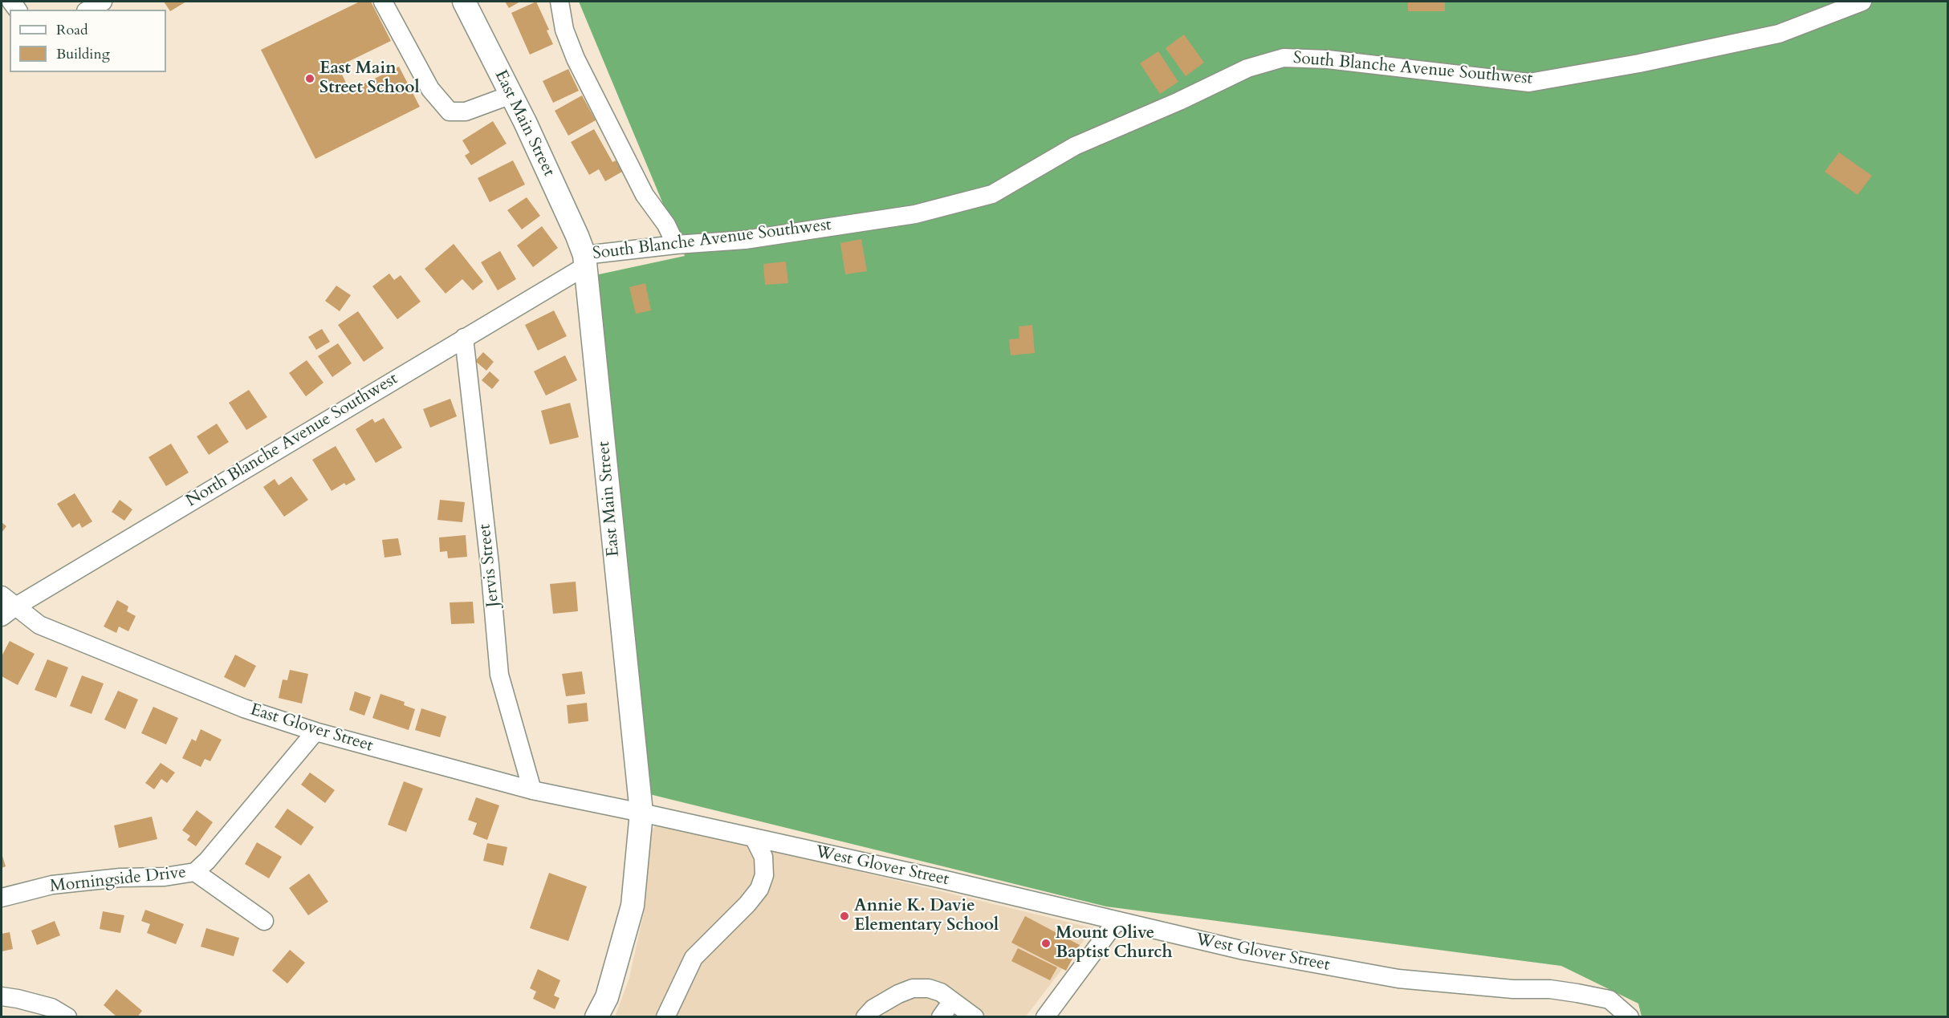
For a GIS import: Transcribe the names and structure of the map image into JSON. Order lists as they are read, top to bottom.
{
  "streets": {
    "main road": ["East Main Street"],
    "street": [
      "South Blanche Avenue Southwest",
      "North Blanche Avenue Southwest",
      "Jervis Street",
      "East Glover Street",
      "West Glover Street",
      "Morningside Drive"
    ]
  },
  "crossings": [
    ["South Blanche Avenue Southwest", "East Main Street"],
    ["South Blanche Avenue Southwest", "North Blanche Avenue Southwest"],
    ["East Main Street", "North Blanche Avenue Southwest"],
    ["East Main Street", "East Glover Street"],
    ["East Main Street", "West Glover Street"],
    ["North Blanche Avenue Southwest", "Jervis Street"],
    ["North Blanche Avenue Southwest", "East Glover Street"],
    ["Jervis Street", "East Glover Street"],
    ["East Glover Street", "West Glover Street"],
    ["East Glover Street", "Morningside Drive"]
  ],
  "places": ["East Main Street School", "Annie K. Davie Elementary School", "Mount Olive Baptist Church"],
  "legend": ["Road", "Building"]
}
